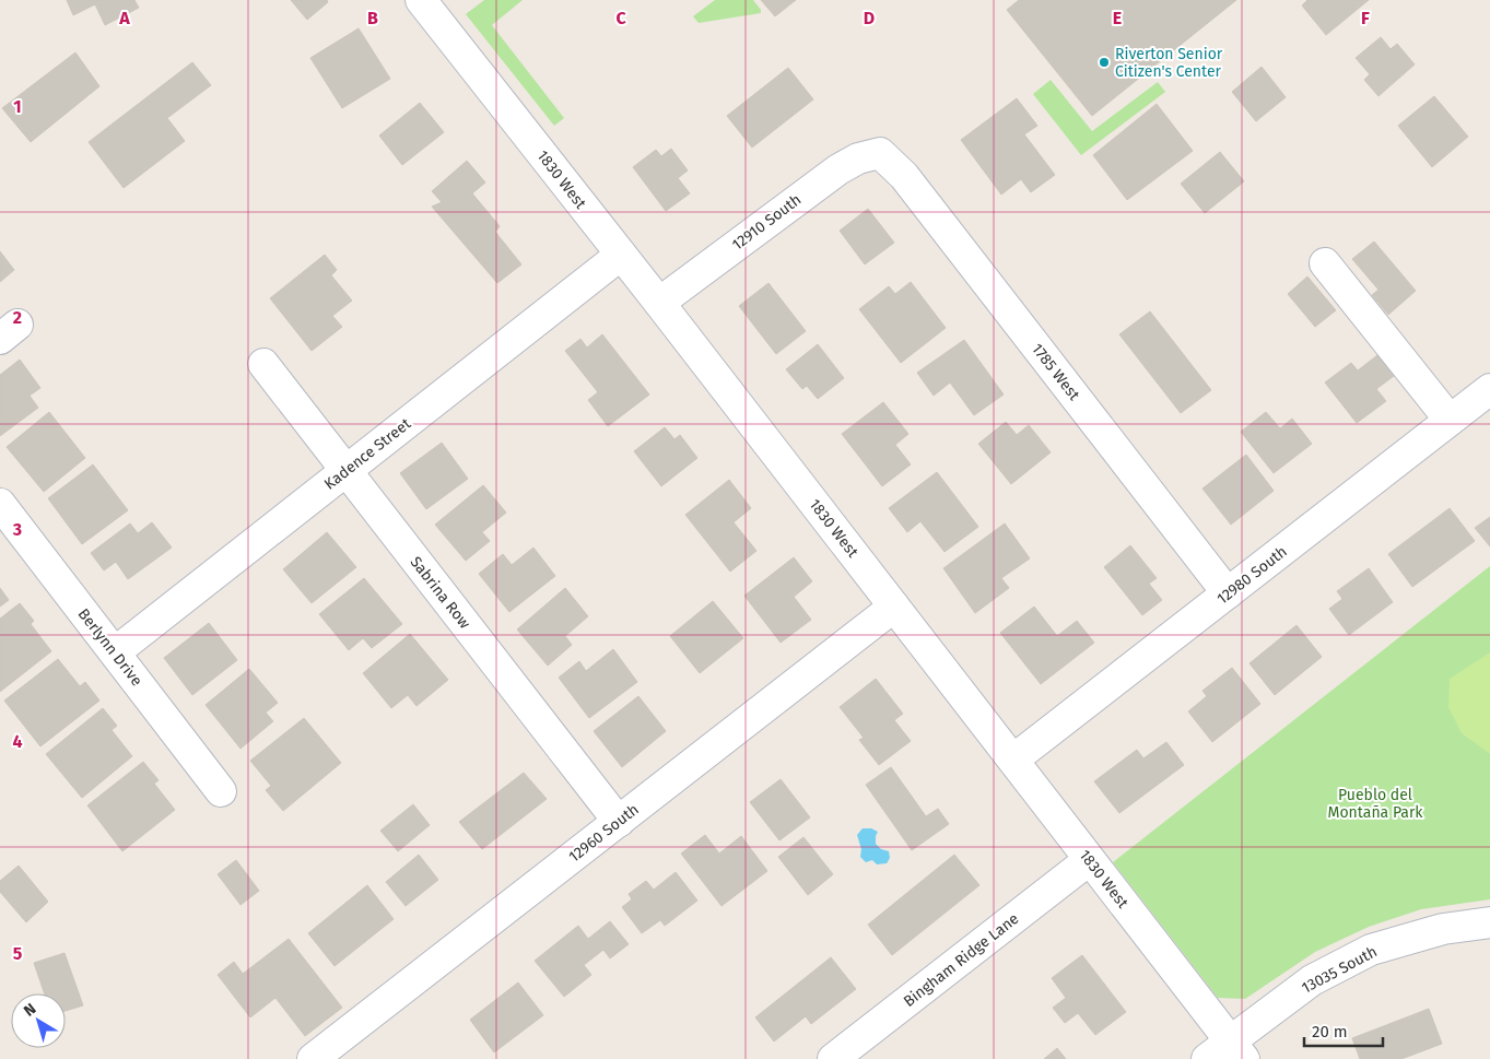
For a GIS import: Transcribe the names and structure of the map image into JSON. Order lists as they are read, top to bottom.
{
  "streets": {
    "street": [
      "1830 West",
      "12910 South",
      "1785 West",
      "Kadence Street",
      "12980 South",
      "Sabrina Row",
      "Berlynn Drive",
      "12960 South",
      "Bingham Ridge Lane",
      "13035 South"
    ]
  },
  "crossings": [
    ["1830 West", "12910 South"],
    ["1830 West", "Kadence Street"],
    ["1830 West", "12980 South"],
    ["1830 West", "12960 South"],
    ["1830 West", "Bingham Ridge Lane"],
    ["1830 West", "13035 South"],
    ["12910 South", "1785 West"],
    ["1785 West", "12980 South"],
    ["Kadence Street", "Sabrina Row"],
    ["Kadence Street", "Berlynn Drive"],
    ["Sabrina Row", "12960 South"]
  ],
  "parks": ["Pueblo del Montaña Park"],
  "places": ["Riverton Senior Citizen's Center"],
  "scale_bar": "20 m",
  "north": "top left",
  "grid": {
    "columns": [
      "A",
      "B",
      "C",
      "D",
      "E",
      "F"
    ],
    "rows": [
      "1",
      "2",
      "3",
      "4",
      "5"
    ]
  }
}
